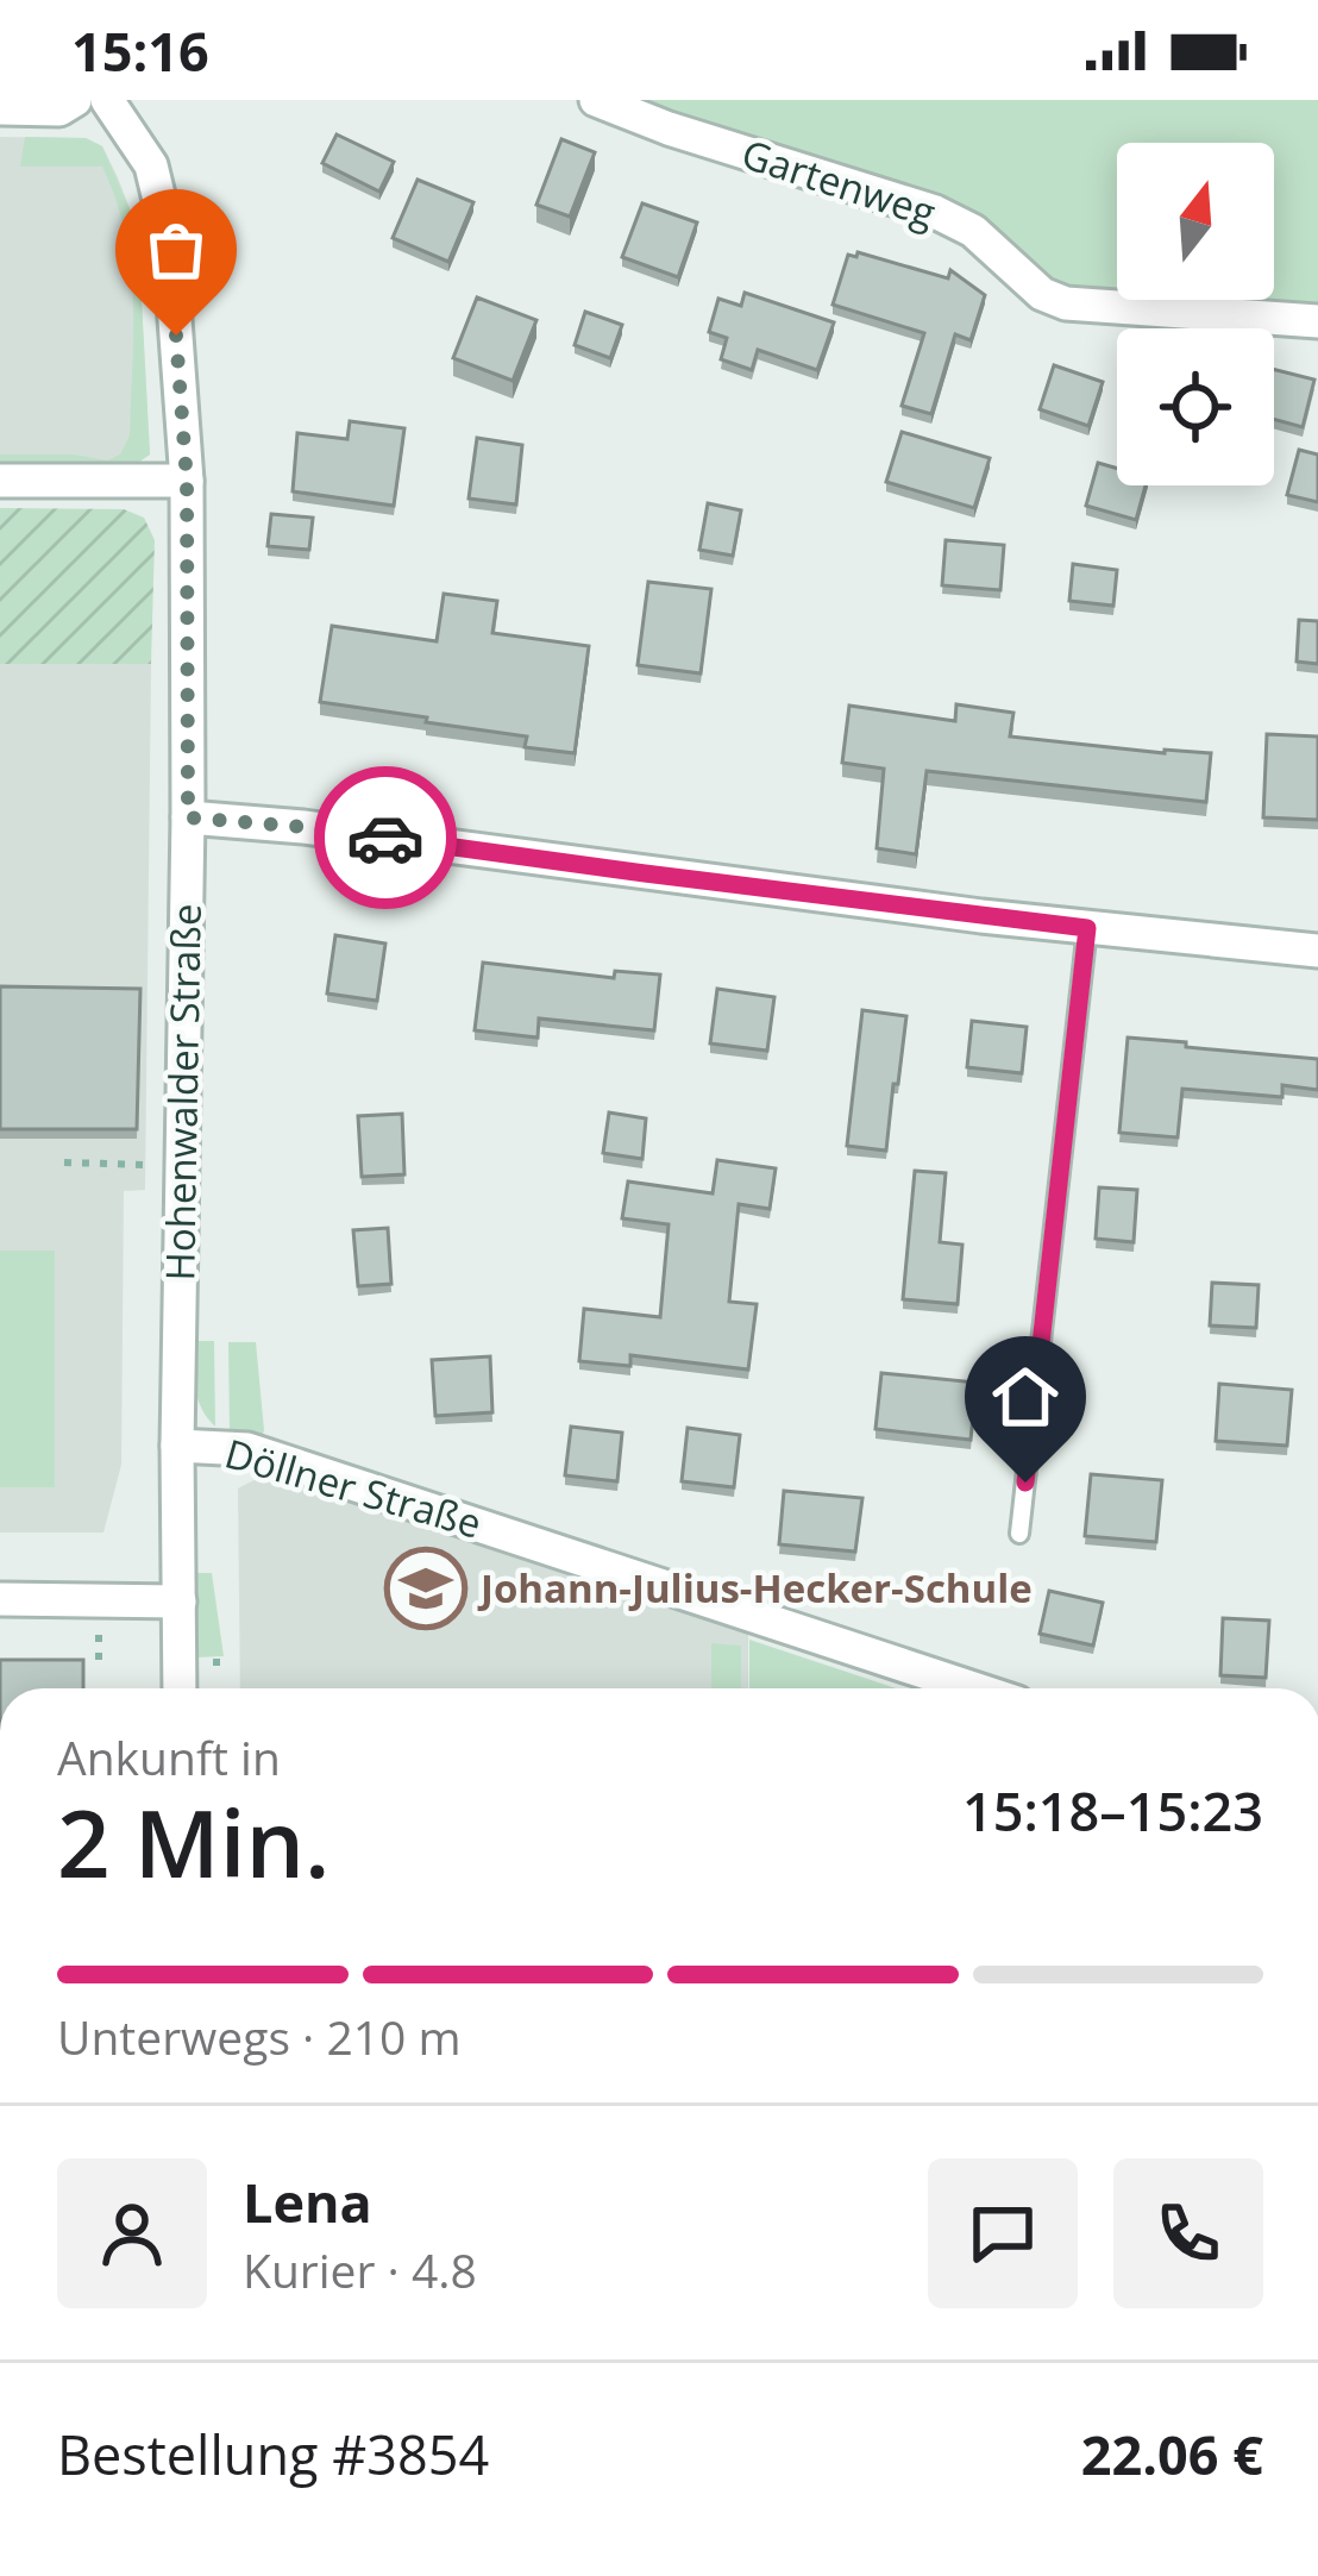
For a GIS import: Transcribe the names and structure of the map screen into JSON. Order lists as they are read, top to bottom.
{
  "streets": {
    "street": ["Gartenweg", "Hohenwalder Straße", "Döllner Straße"]
  },
  "crossings": [
    ["Hohenwalder Straße", "Döllner Straße"]
  ],
  "places": {
    "school or university": ["Johann-Julius-Hecker-Schule"]
  },
  "north": "top",
  "page": {
    "status": "15:16",
    "heading": ["2 Min.", "Ankunft in", "15:18–15:23"],
    "panel": [
      "Lena",
      "Kurier · 4.8",
      "Bestellung #3854",
      "22.06 €"
    ],
    "bar": "Unterwegs · 210 m"
  }
}
